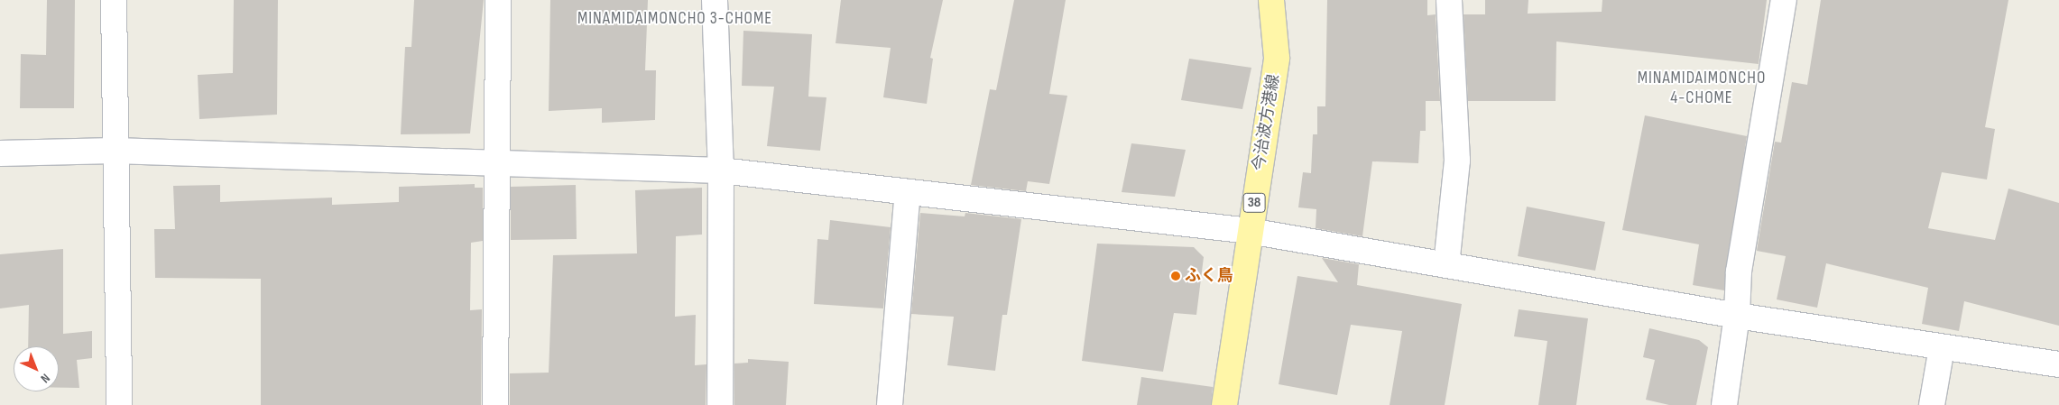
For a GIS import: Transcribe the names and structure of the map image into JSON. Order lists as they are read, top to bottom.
{
  "streets": {
    "main road": ["今治波方港線", "38"]
  },
  "districts": ["MINAMIDAIMONCHO 3-CHOME", "MINAMIDAIMONCHO 4-CHOME"],
  "places": ["ふく鳥"],
  "north": "bottom right"
}
